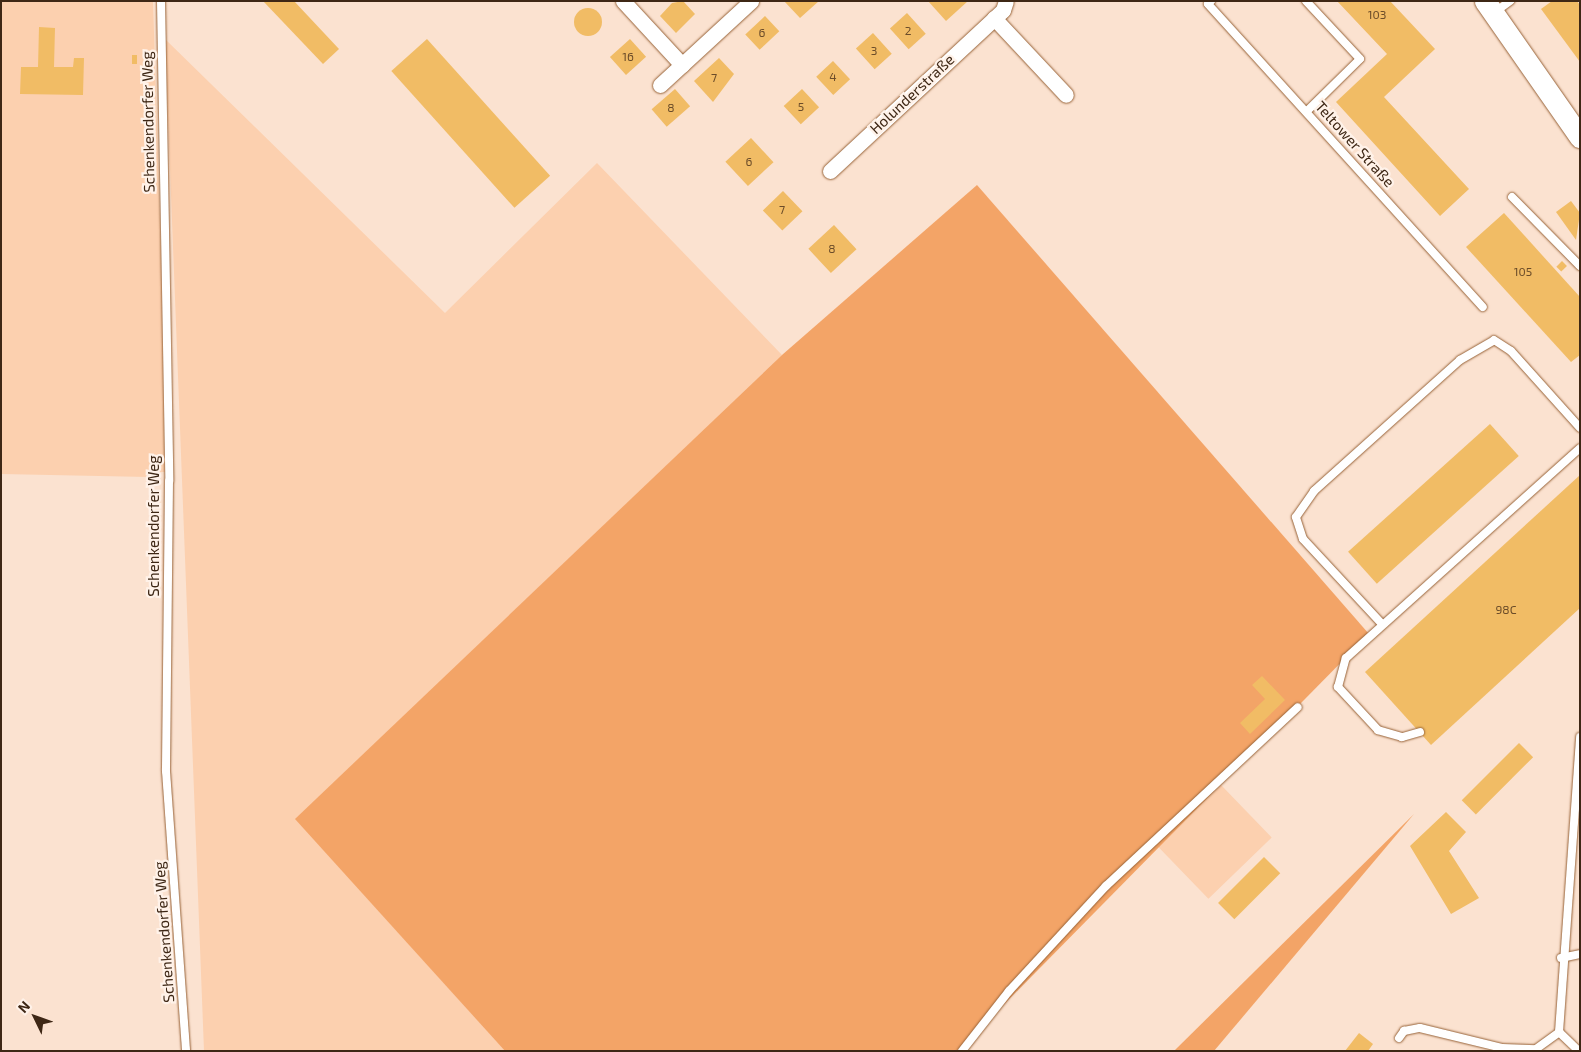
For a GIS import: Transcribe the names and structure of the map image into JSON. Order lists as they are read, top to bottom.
{
  "streets": {
    "street": ["Holunderstraße"],
    "lane": ["Schenkendorfer Weg", "Teltower Straße"]
  },
  "house_numbers": [
    "103",
    "2",
    "6",
    "3",
    "16",
    "4",
    "7",
    "5",
    "8",
    "6",
    "7",
    "8",
    "105",
    "98C"
  ],
  "north": "top left"
}
